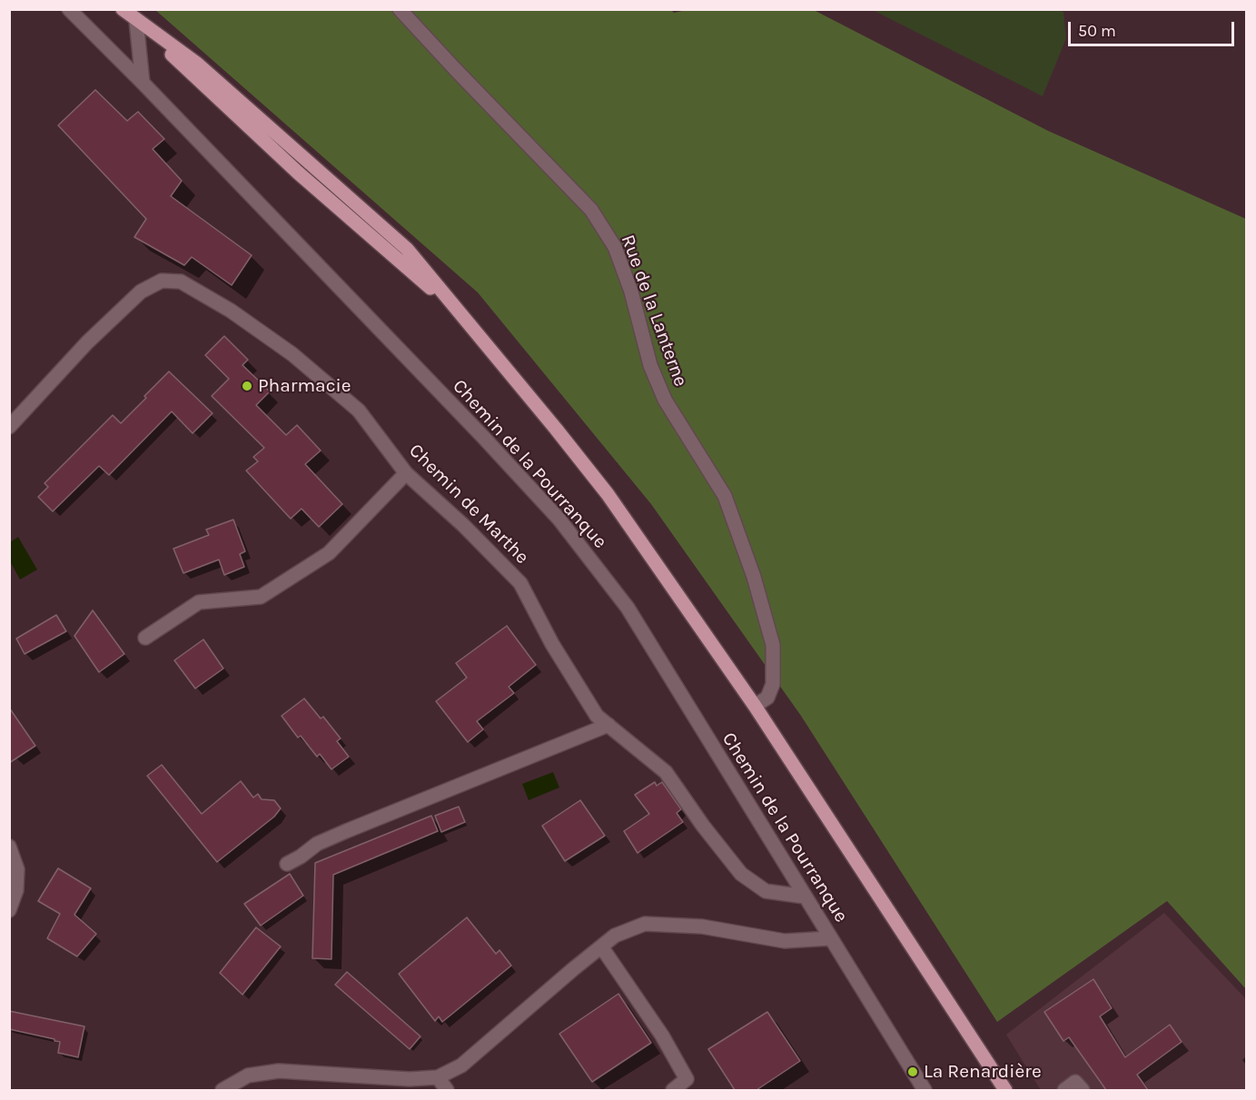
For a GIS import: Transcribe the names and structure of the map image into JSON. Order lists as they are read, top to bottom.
{
  "streets": {
    "street": ["Rue de la Lanterne", "Chemin de la Pourranque", "Chemin de Marthe"]
  },
  "crossings": [
    ["Chemin de la Pourranque", "Chemin de Marthe"]
  ],
  "places": ["Pharmacie", "La Renardière"],
  "scale_bar": "50 m"
}
